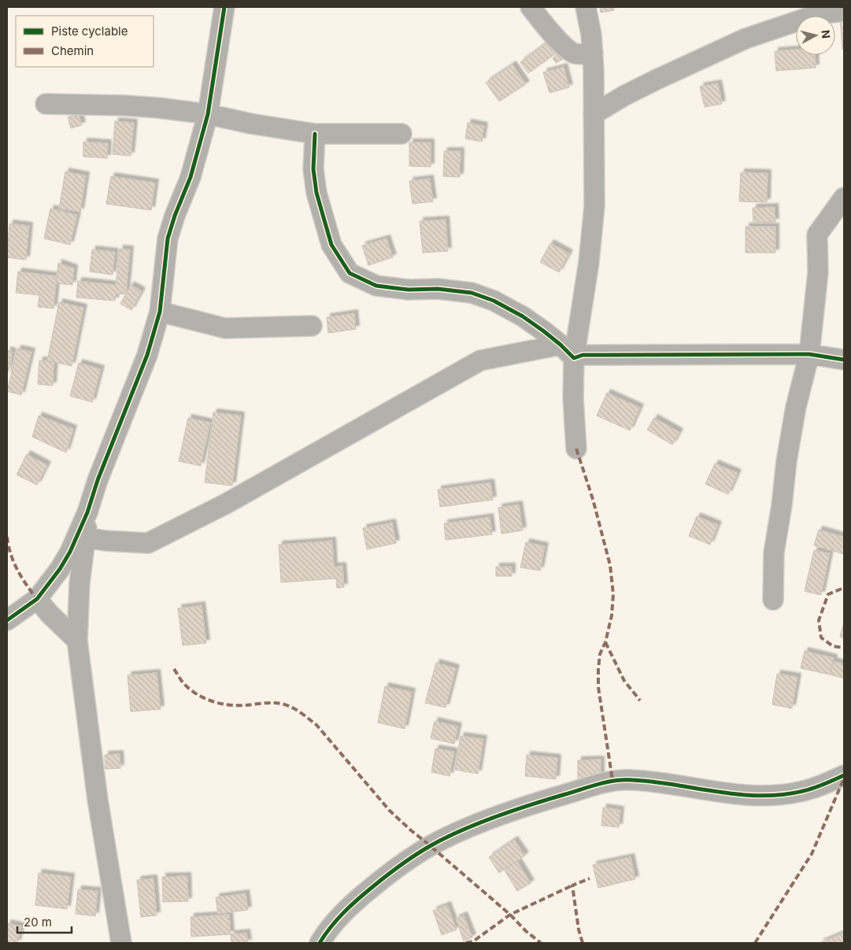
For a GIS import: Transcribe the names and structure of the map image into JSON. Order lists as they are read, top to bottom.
{
  "legend": ["Piste cyclable", "Chemin"],
  "scale_bar": "20 m",
  "north": "right"
}
